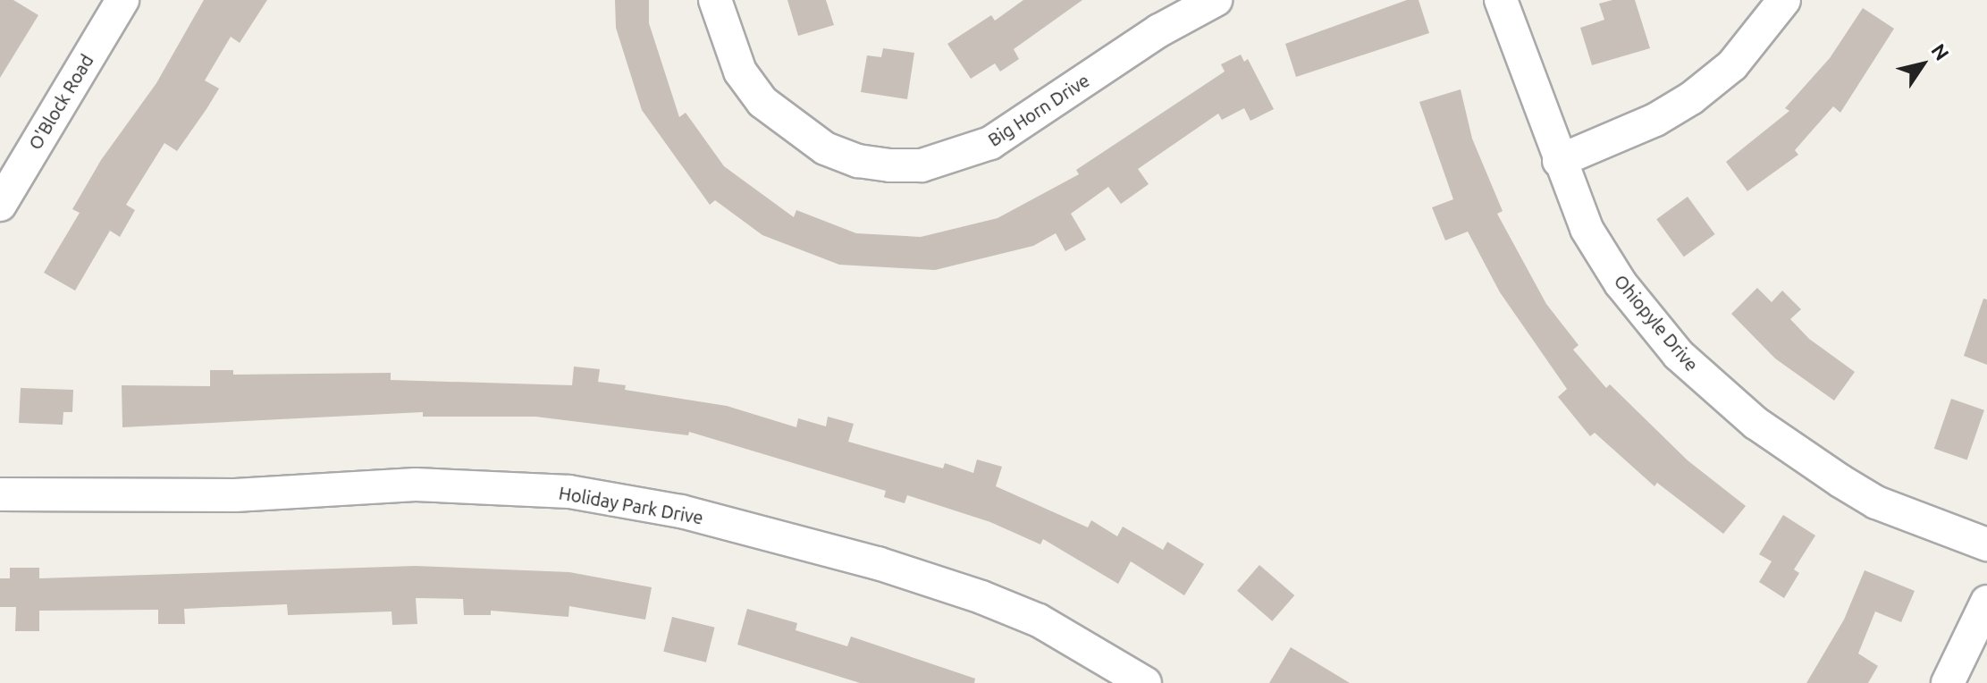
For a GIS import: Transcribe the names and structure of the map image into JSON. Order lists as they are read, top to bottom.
{
  "streets": {
    "street": [
      "O'Block Road",
      "Big Horn Drive",
      "Ohiopyle Drive",
      "Holiday Park Drive"
    ]
  },
  "north": "top right"
}
